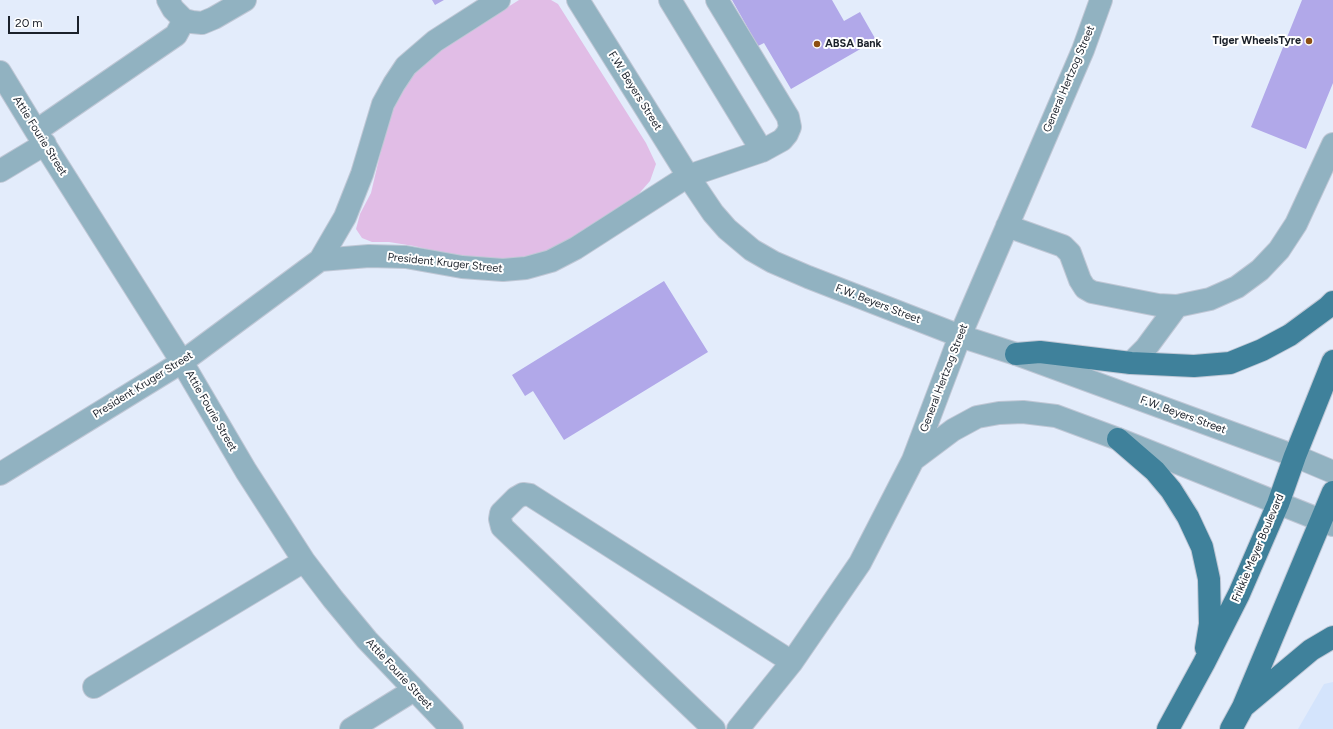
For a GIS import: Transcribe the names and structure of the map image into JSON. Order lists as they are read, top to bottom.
{
  "streets": {
    "main road": ["Frikkie Meyer Boulevard"],
    "street": [
      "General Hertzog Street",
      "F.W. Beyers Street",
      "Attie Fourie Street",
      "President Kruger Street"
    ]
  },
  "crossings": [
    ["General Hertzog Street", "F.W. Beyers Street"],
    ["F.W. Beyers Street", "President Kruger Street"],
    ["F.W. Beyers Street", "Frikkie Meyer Boulevard"],
    ["Attie Fourie Street", "President Kruger Street"]
  ],
  "places": ["Tiger WheelsTyre", "ABSA Bank"],
  "scale_bar": "20 m"
}
